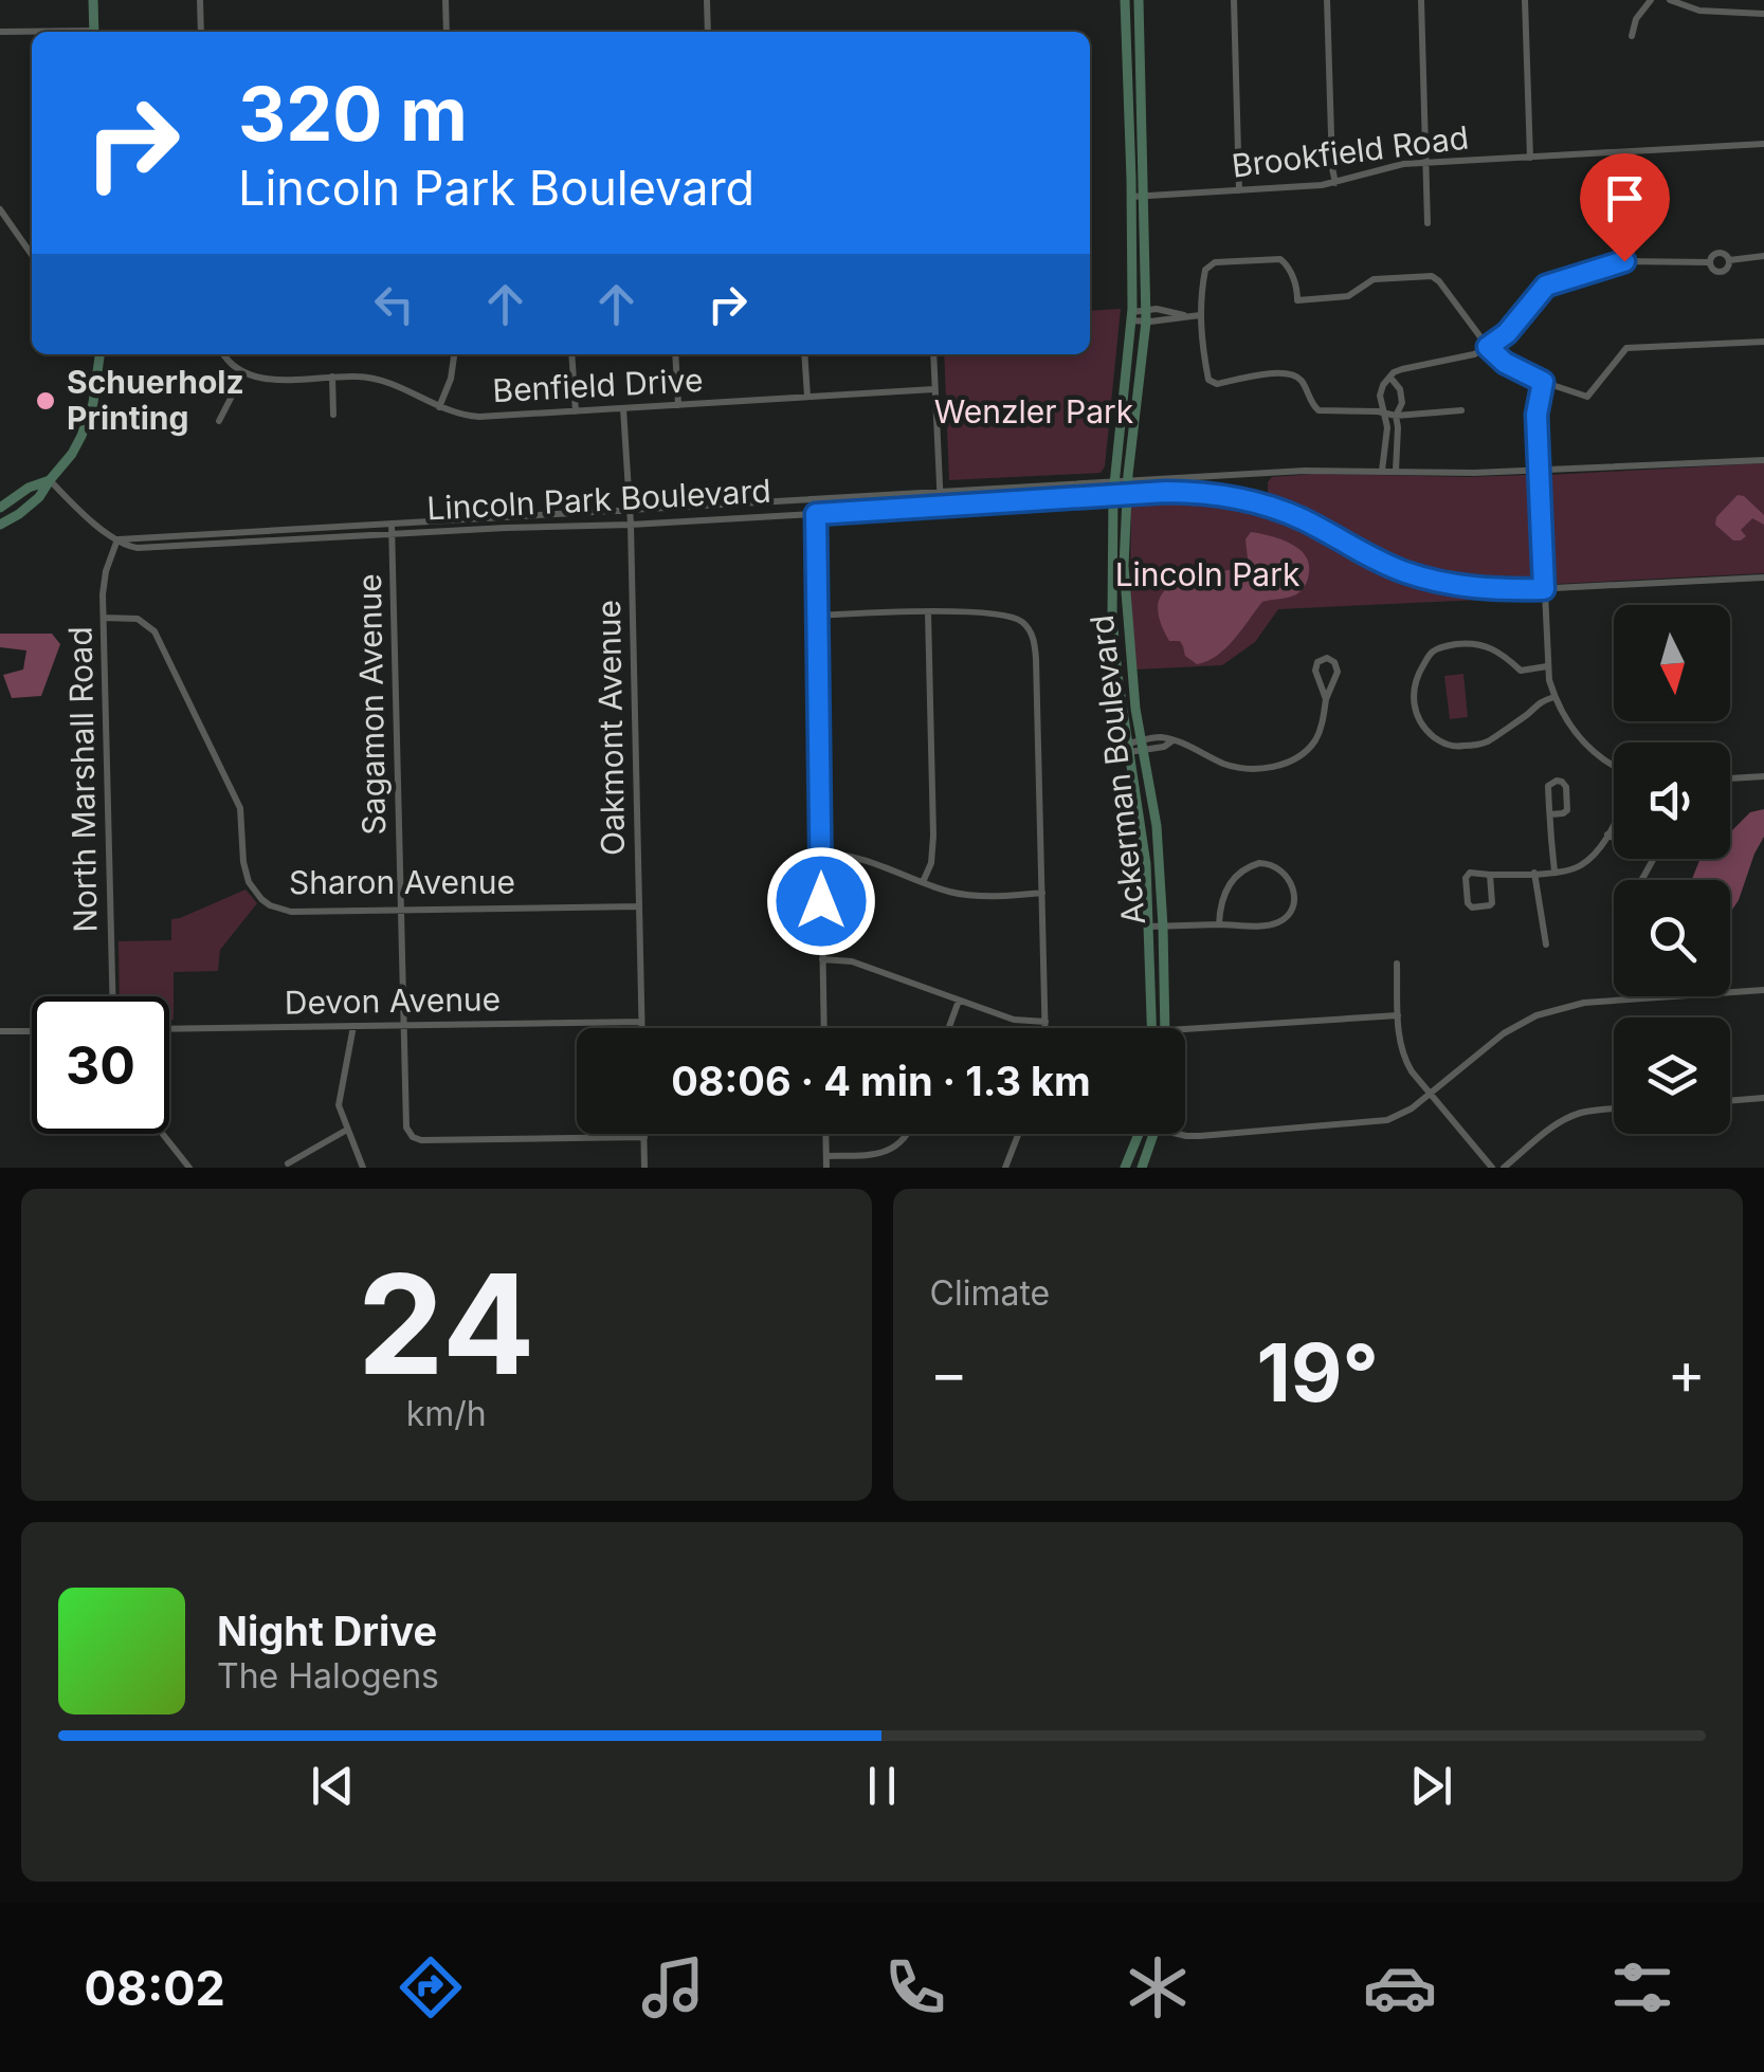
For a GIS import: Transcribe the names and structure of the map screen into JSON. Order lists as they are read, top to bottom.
{
  "streets": {
    "street": [
      "Brookfield Road",
      "Benfield Drive",
      "Lincoln Park Boulevard",
      "Sagamon Avenue",
      "Oakmont Avenue",
      "Ackerman Boulevard",
      "North Marshall Road",
      "Sharon Avenue",
      "Devon Avenue"
    ]
  },
  "crossings": [
    ["Brookfield Road", "Ackerman Boulevard"],
    ["Benfield Drive", "Oakmont Avenue"],
    ["Lincoln Park Boulevard", "Sagamon Avenue"],
    ["Lincoln Park Boulevard", "Oakmont Avenue"],
    ["Lincoln Park Boulevard", "Ackerman Boulevard"],
    ["Lincoln Park Boulevard", "North Marshall Road"],
    ["Sagamon Avenue", "Sharon Avenue"],
    ["Sagamon Avenue", "Devon Avenue"],
    ["Oakmont Avenue", "Sharon Avenue"],
    ["Oakmont Avenue", "Devon Avenue"],
    ["North Marshall Road", "Sharon Avenue"]
  ],
  "parks": ["Wenzler Park", "Lincoln Park"],
  "places": ["Schuerholz Printing"],
  "north": "bottom",
  "page": {
    "turn": ["320 m", "Lincoln Park Boulevard"],
    "limit": "30",
    "trip": "08:06 · 4 min · 1.3 km",
    "tile": [
      ["24", "km/h"],
      "Climate"
    ],
    "heat": ["−", "19°", "+"],
    "song": ["Night Drive", "The Halogens"],
    "tabs": "08:02"
  }
}
